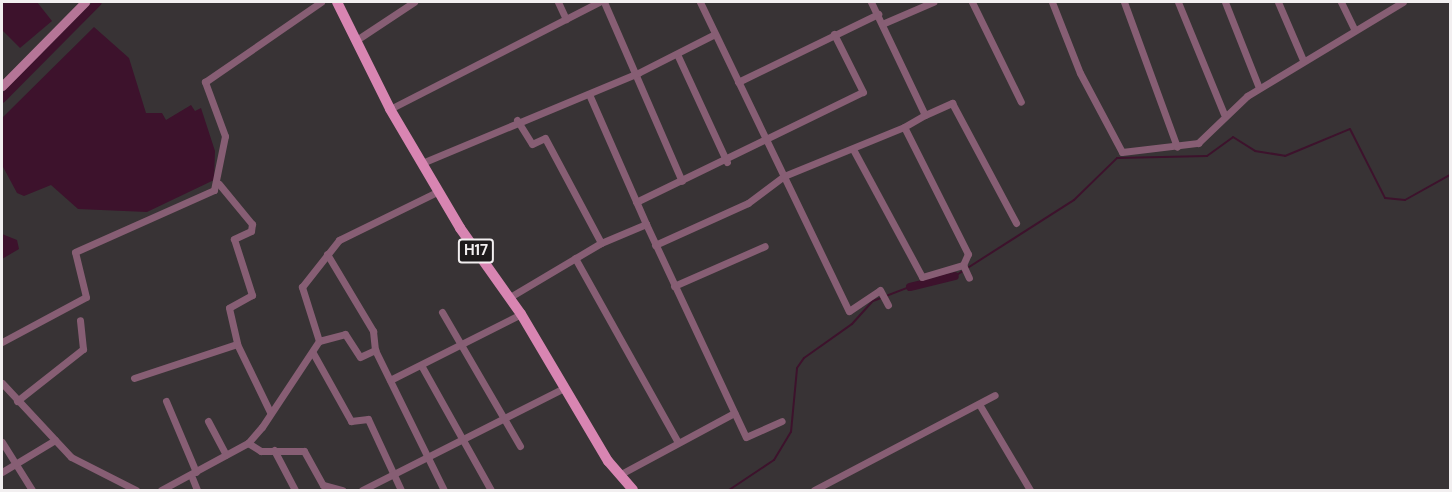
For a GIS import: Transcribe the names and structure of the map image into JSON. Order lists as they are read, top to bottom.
{
  "streets": {
    "main road": ["H17"]
  }
}
